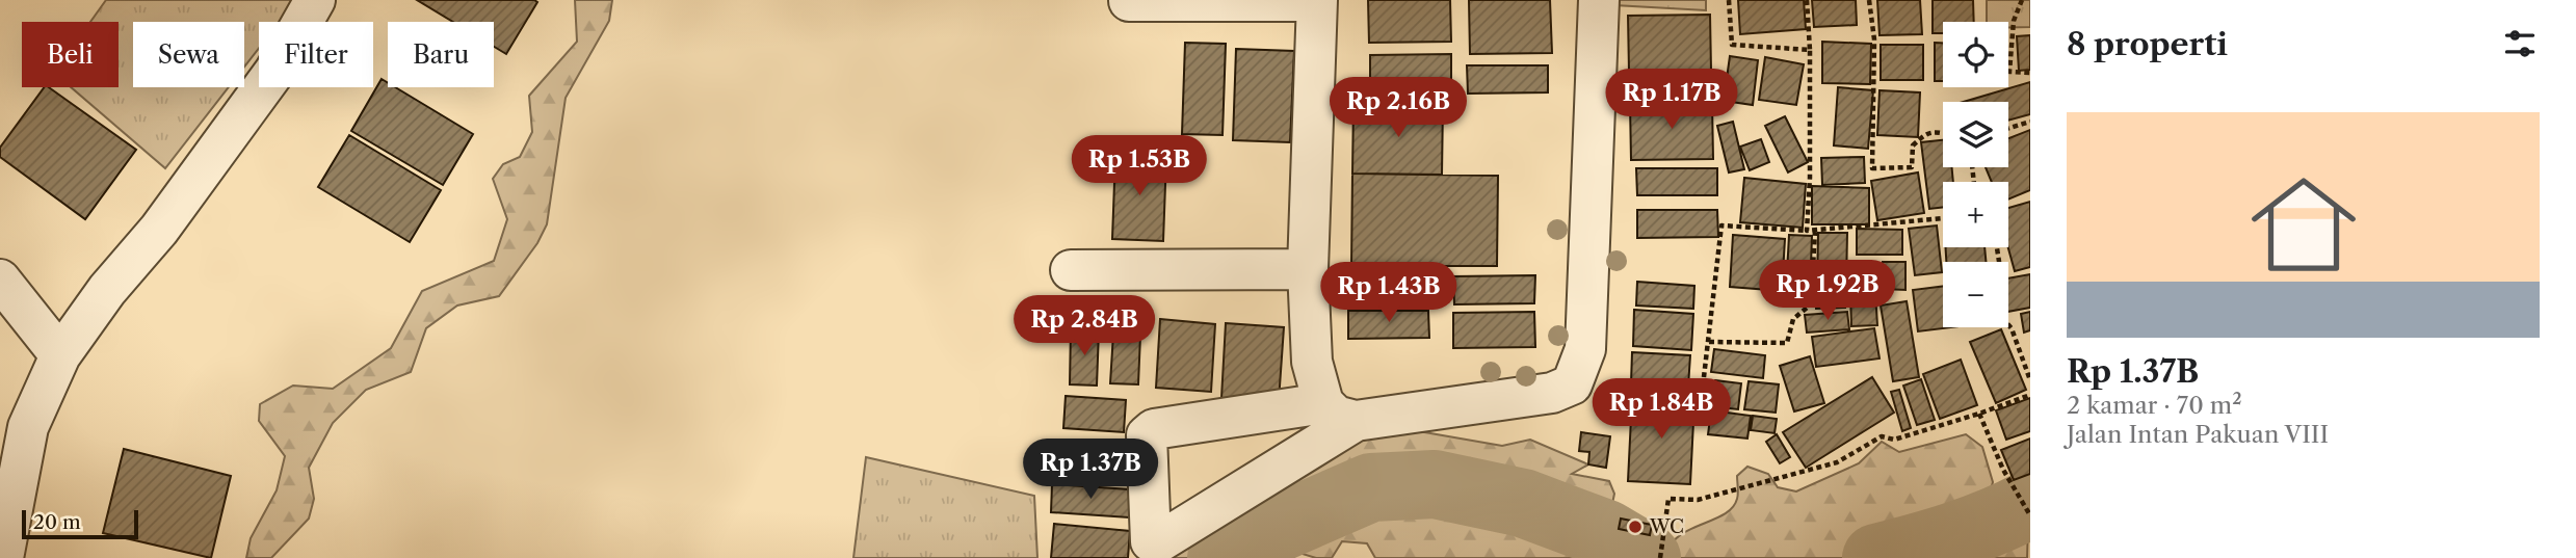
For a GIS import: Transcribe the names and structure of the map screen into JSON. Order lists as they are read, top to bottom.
{
  "places": ["WC"],
  "scale_bar": "20 m",
  "page": {
    "heading": "8 properti",
    "map_buttons": ["+", "−"],
    "chip": [
      "Beli",
      "Sewa",
      "Filter",
      "Baru"
    ],
    "price": [
      "Rp 1.17B",
      "Rp 2.16B",
      "Rp 1.53B",
      "Rp 1.92B",
      "Rp 1.43B",
      "Rp 2.84B",
      "Rp 1.84B",
      "Rp 1.37B"
    ],
    "list": [
      {
        "name": "Rp 1.37B",
        "note": "2 kamar · 70 m² · Jalan Intan Pakuan VIII"
      }
    ],
    "scale": "20 m"
  }
}
